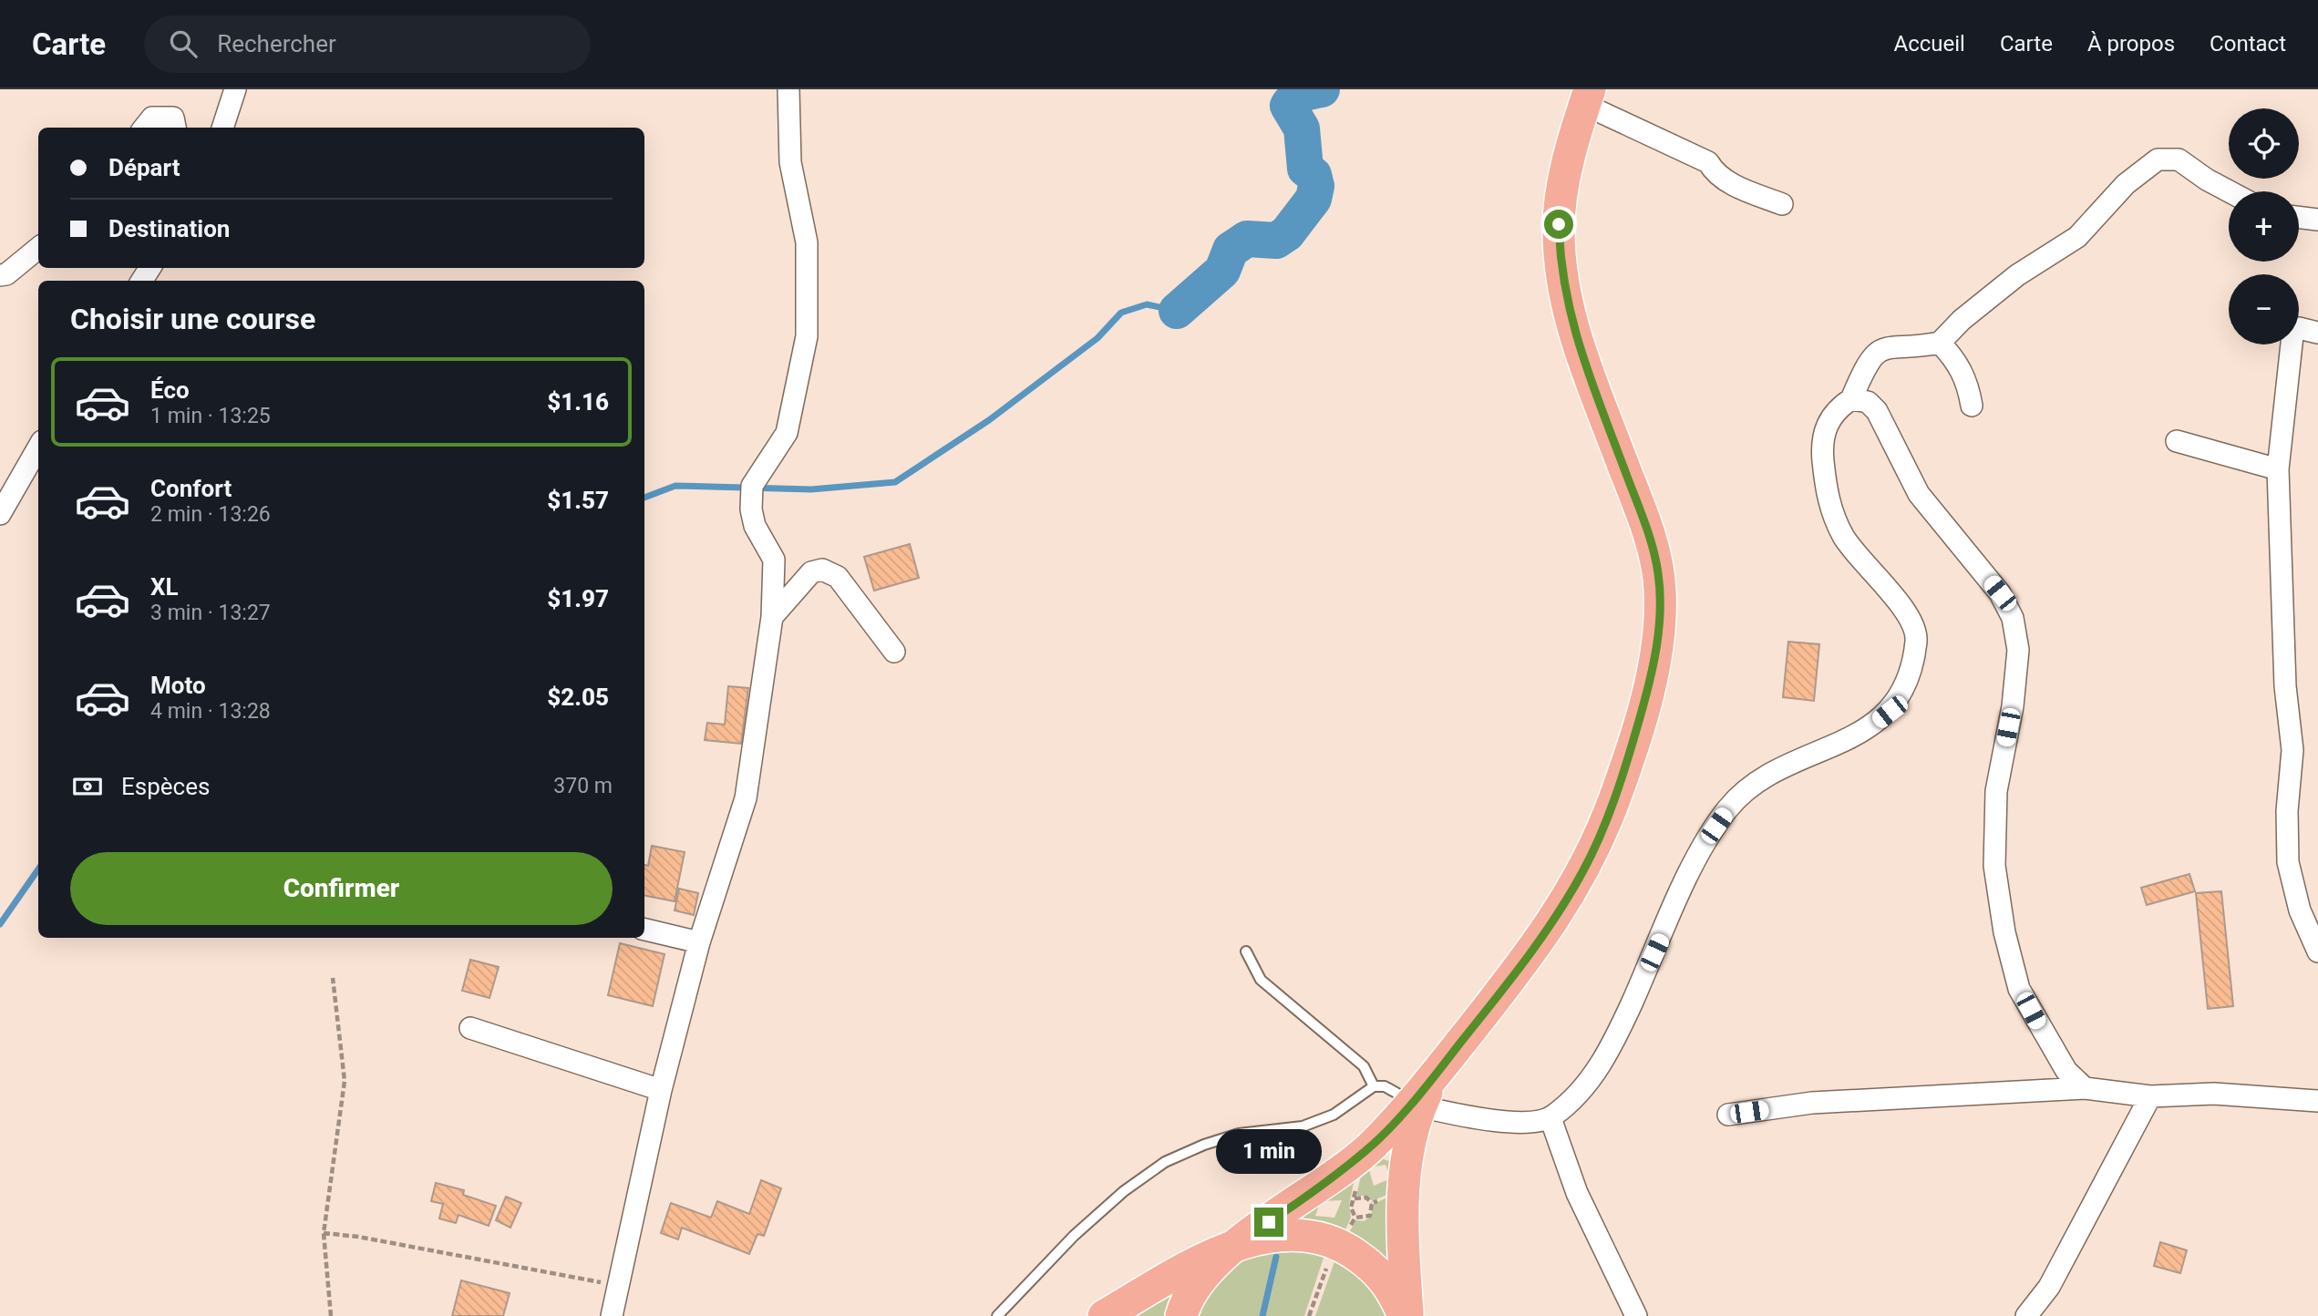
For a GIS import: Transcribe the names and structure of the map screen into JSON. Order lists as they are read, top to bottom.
{
  "page": {
    "header": "Carte",
    "search": "Rechercher",
    "nav": [
      "Accueil",
      "Carte",
      "À propos",
      "Contact"
    ],
    "map_buttons": ["+", "−"],
    "banner": ["Départ", "Destination"],
    "heading": "Choisir une course",
    "list": [
      {
        "name": "Éco",
        "note": "1 min · 13:25",
        "value": "$1.16"
      },
      {
        "name": "Confort",
        "note": "2 min · 13:26",
        "value": "$1.57"
      },
      {
        "name": "XL",
        "note": "3 min · 13:27",
        "value": "$1.97"
      },
      {
        "name": "Moto",
        "note": "4 min · 13:28",
        "value": "$2.05"
      }
    ],
    "pay": ["Espèces", "370 m"],
    "buttons": "Confirmer",
    "bubble": "1 min"
  }
}
